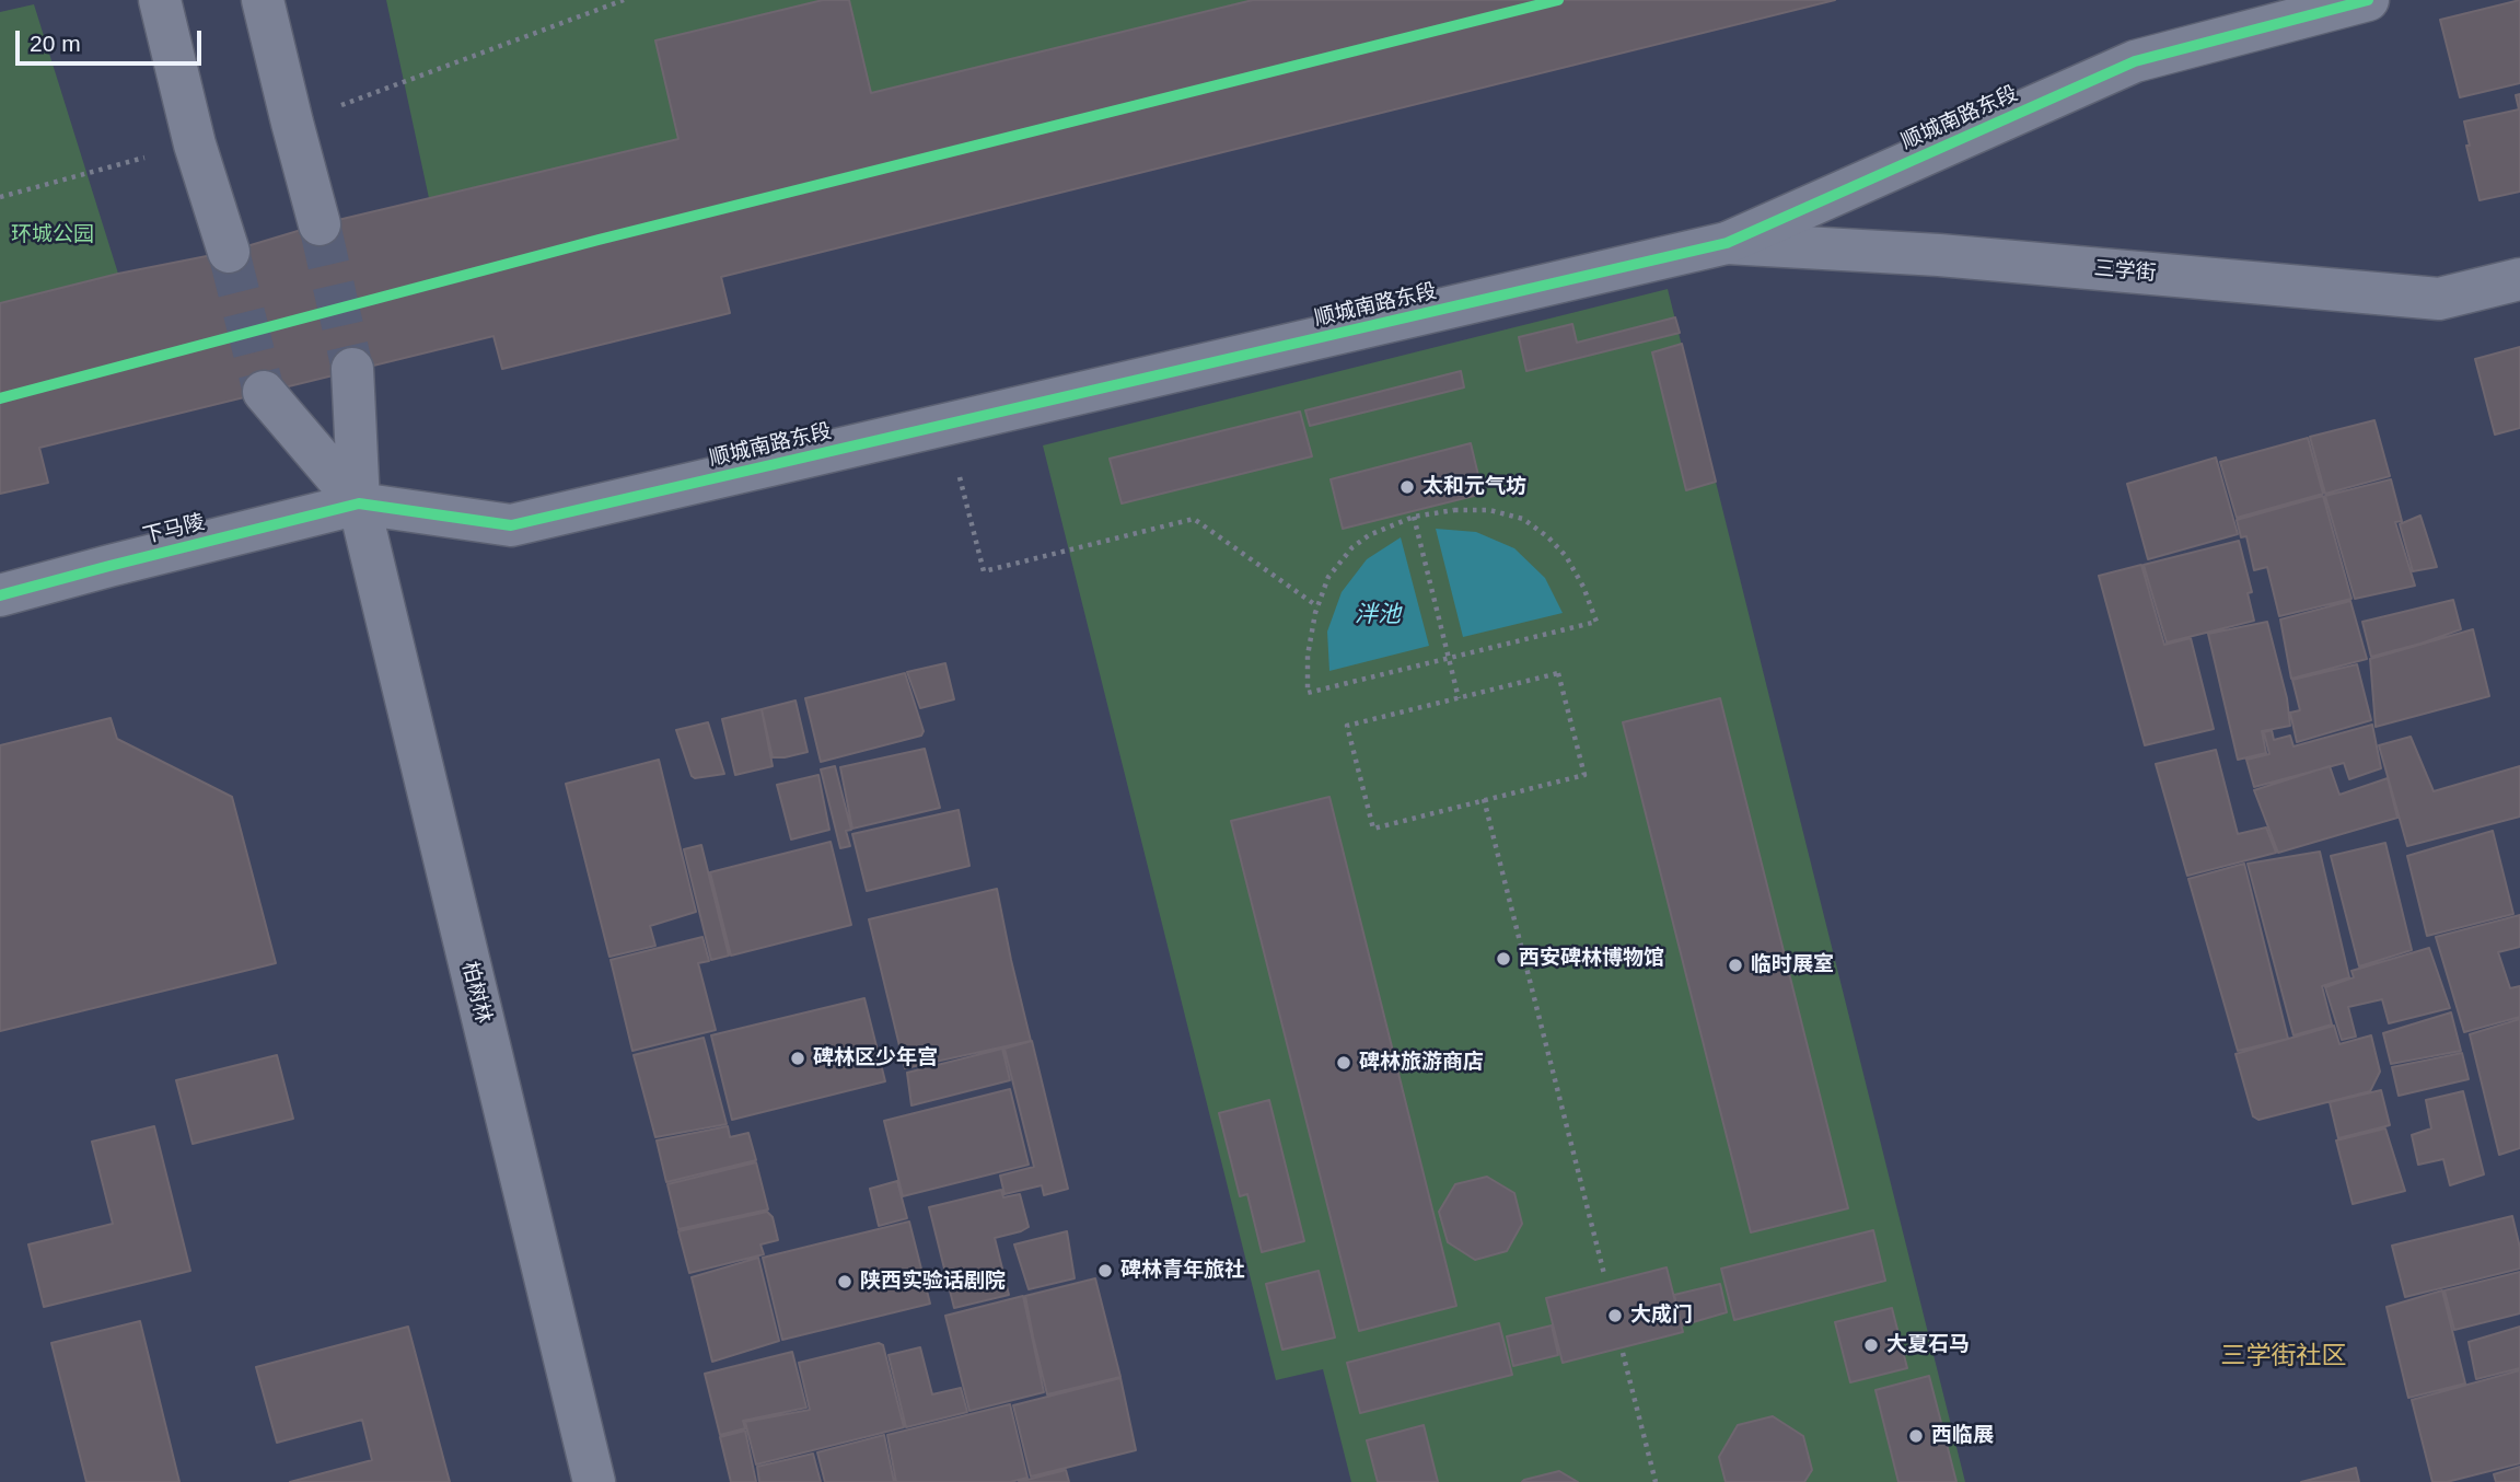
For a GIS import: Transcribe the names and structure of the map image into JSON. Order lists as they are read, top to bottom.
{
  "streets": {
    "street": [
      "顺城南路东段",
      "三学街",
      "下马陵",
      "柏树林"
    ]
  },
  "crossings": [
    ["顺城南路东段", "三学街"],
    ["顺城南路东段", "下马陵"],
    ["顺城南路东段", "柏树林"],
    ["下马陵", "柏树林"]
  ],
  "districts": ["三学街社区"],
  "water": ["泮池"],
  "parks": ["环城公园"],
  "places": [
    "太和元气坊",
    "西安碑林博物馆",
    "临时展室",
    "碑林区少年宫",
    "碑林旅游商店",
    "碑林青年旅社",
    "陕西实验话剧院",
    "大成门",
    "大夏石马",
    "西临展"
  ],
  "scale_bar": "20 m"
}
